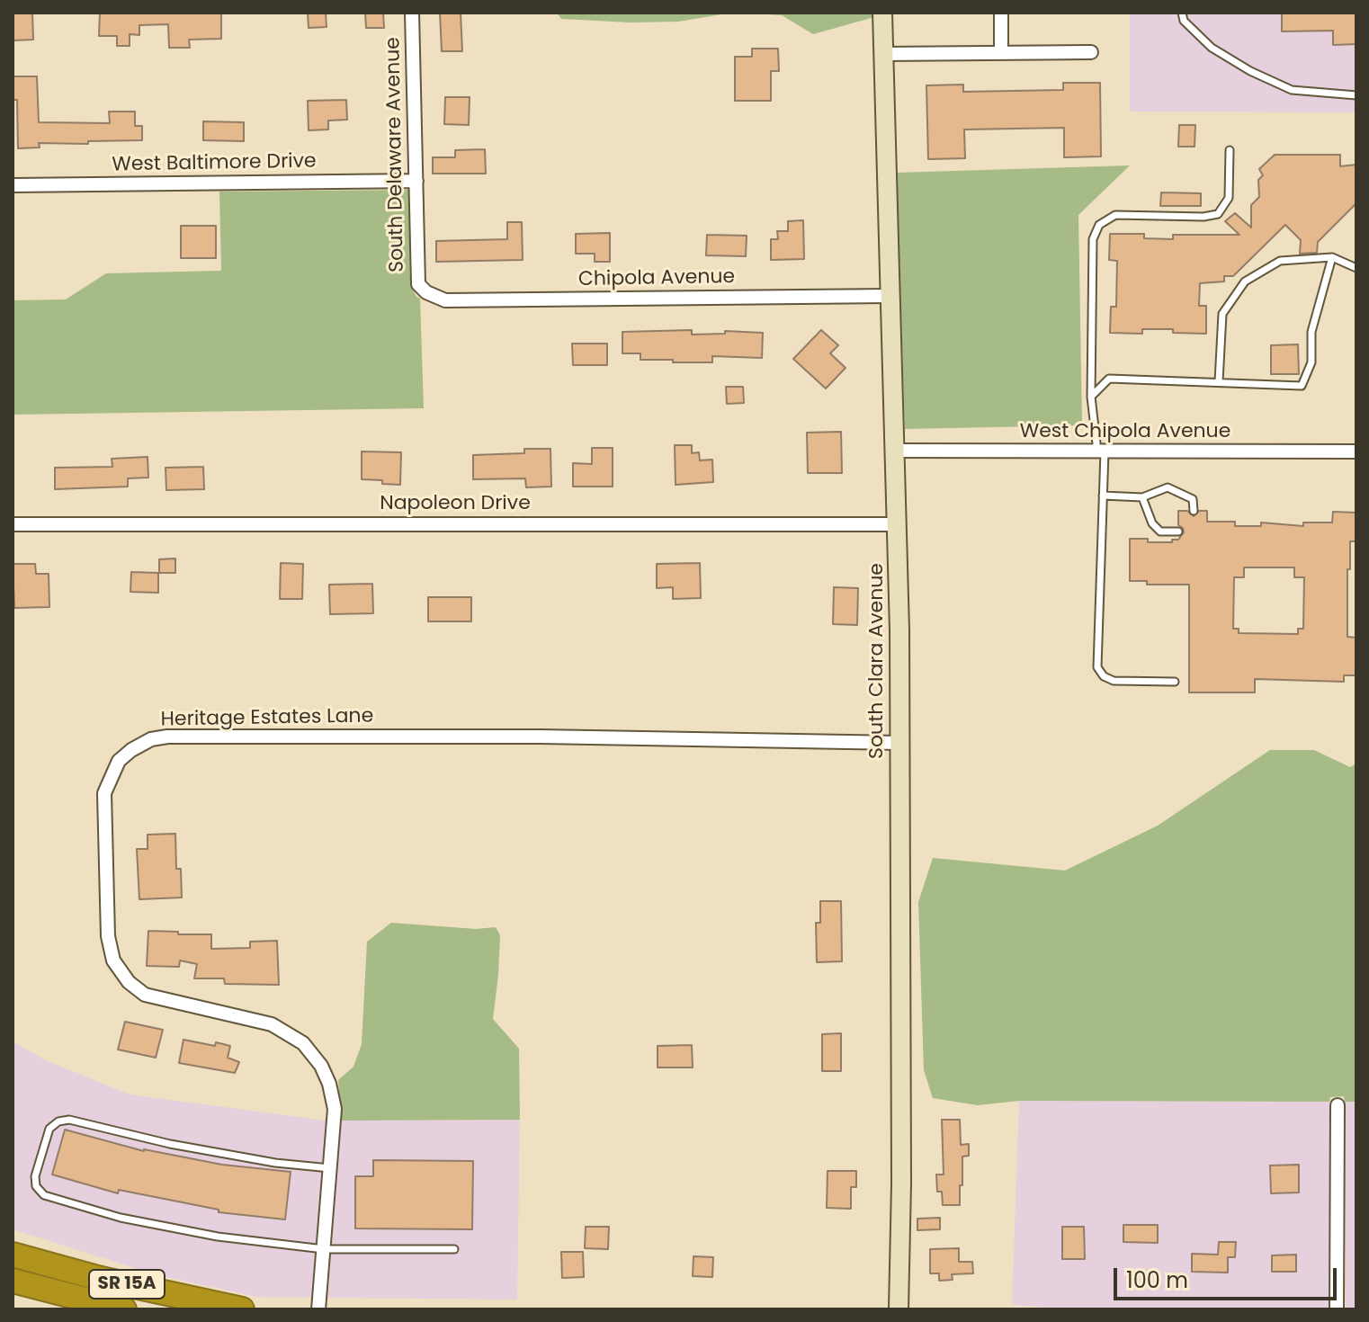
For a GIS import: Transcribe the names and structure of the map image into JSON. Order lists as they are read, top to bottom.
{
  "streets": {
    "highway": ["SR 15A"],
    "street": [
      "South Delaware Avenue",
      "West Baltimore Drive",
      "Chipola Avenue",
      "West Chipola Avenue",
      "Napoleon Drive",
      "South Clara Avenue",
      "Heritage Estates Lane"
    ]
  },
  "crossings": [
    ["South Delaware Avenue", "West Baltimore Drive"],
    ["South Delaware Avenue", "Chipola Avenue"],
    ["Chipola Avenue", "South Clara Avenue"],
    ["West Chipola Avenue", "South Clara Avenue"],
    ["Napoleon Drive", "South Clara Avenue"],
    ["South Clara Avenue", "Heritage Estates Lane"]
  ],
  "scale_bar": "100 m"
}
